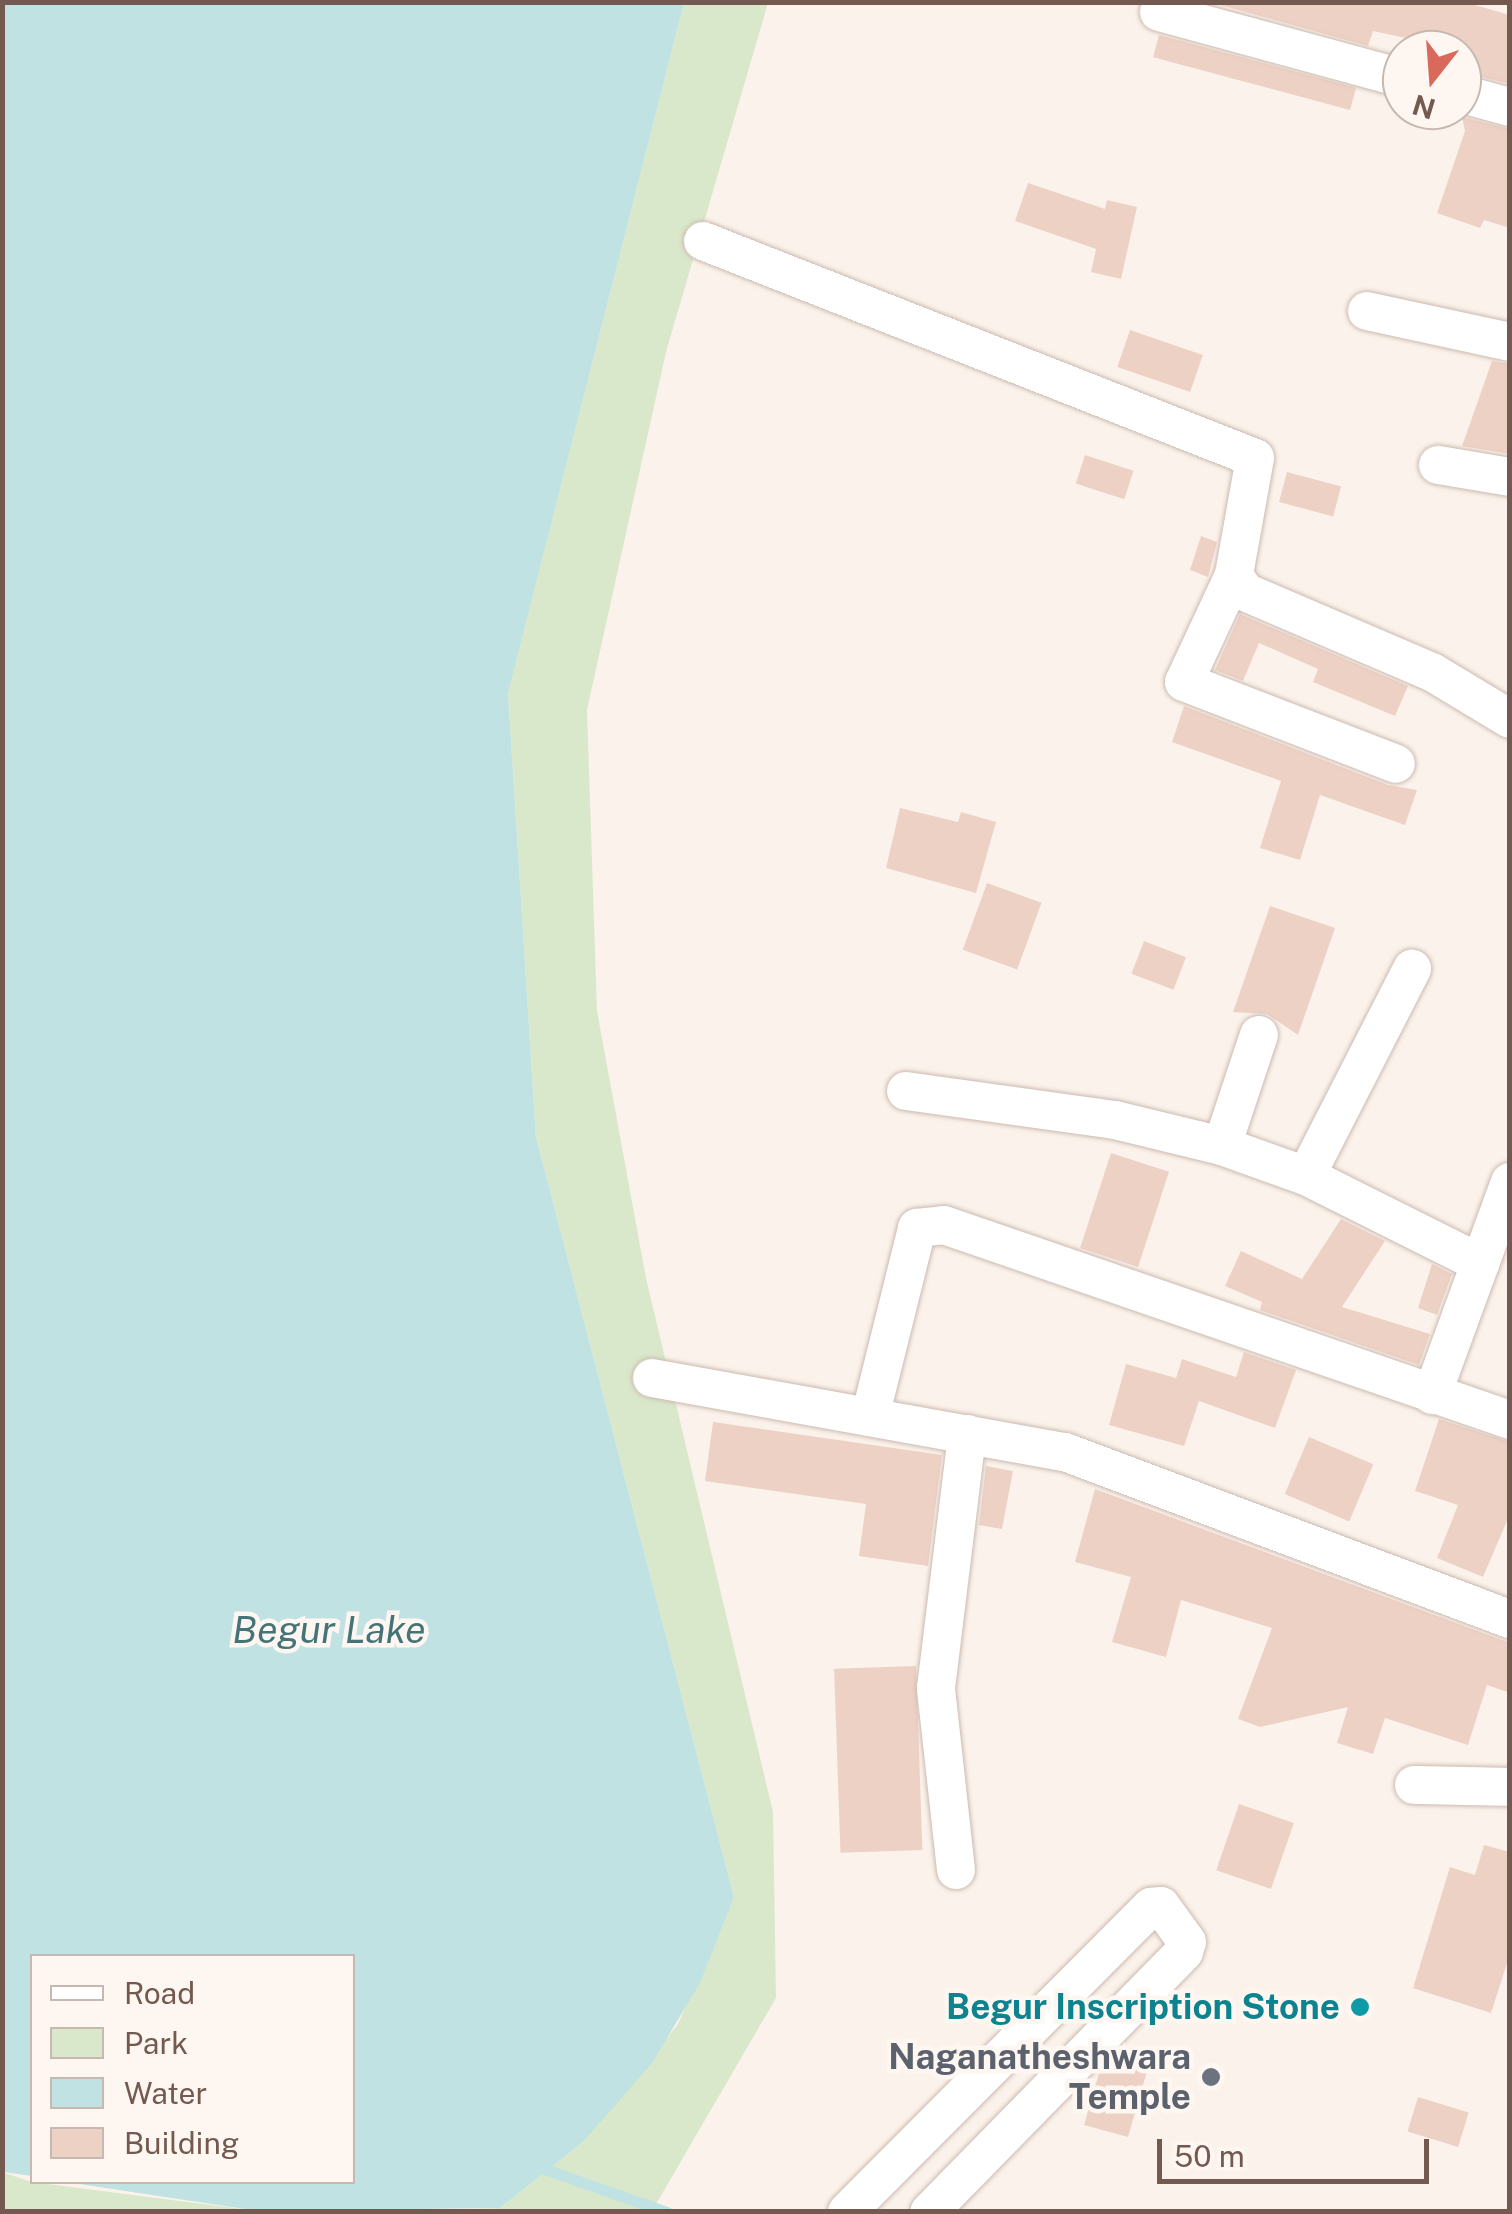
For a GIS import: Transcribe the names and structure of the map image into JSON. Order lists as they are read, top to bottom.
{
  "water": ["Begur Lake"],
  "places": ["Begur Inscription Stone", "Naganatheshwara Temple"],
  "legend": [
    "Road",
    "Park",
    "Water",
    "Building"
  ],
  "scale_bar": "50 m",
  "north": "bottom"
}
